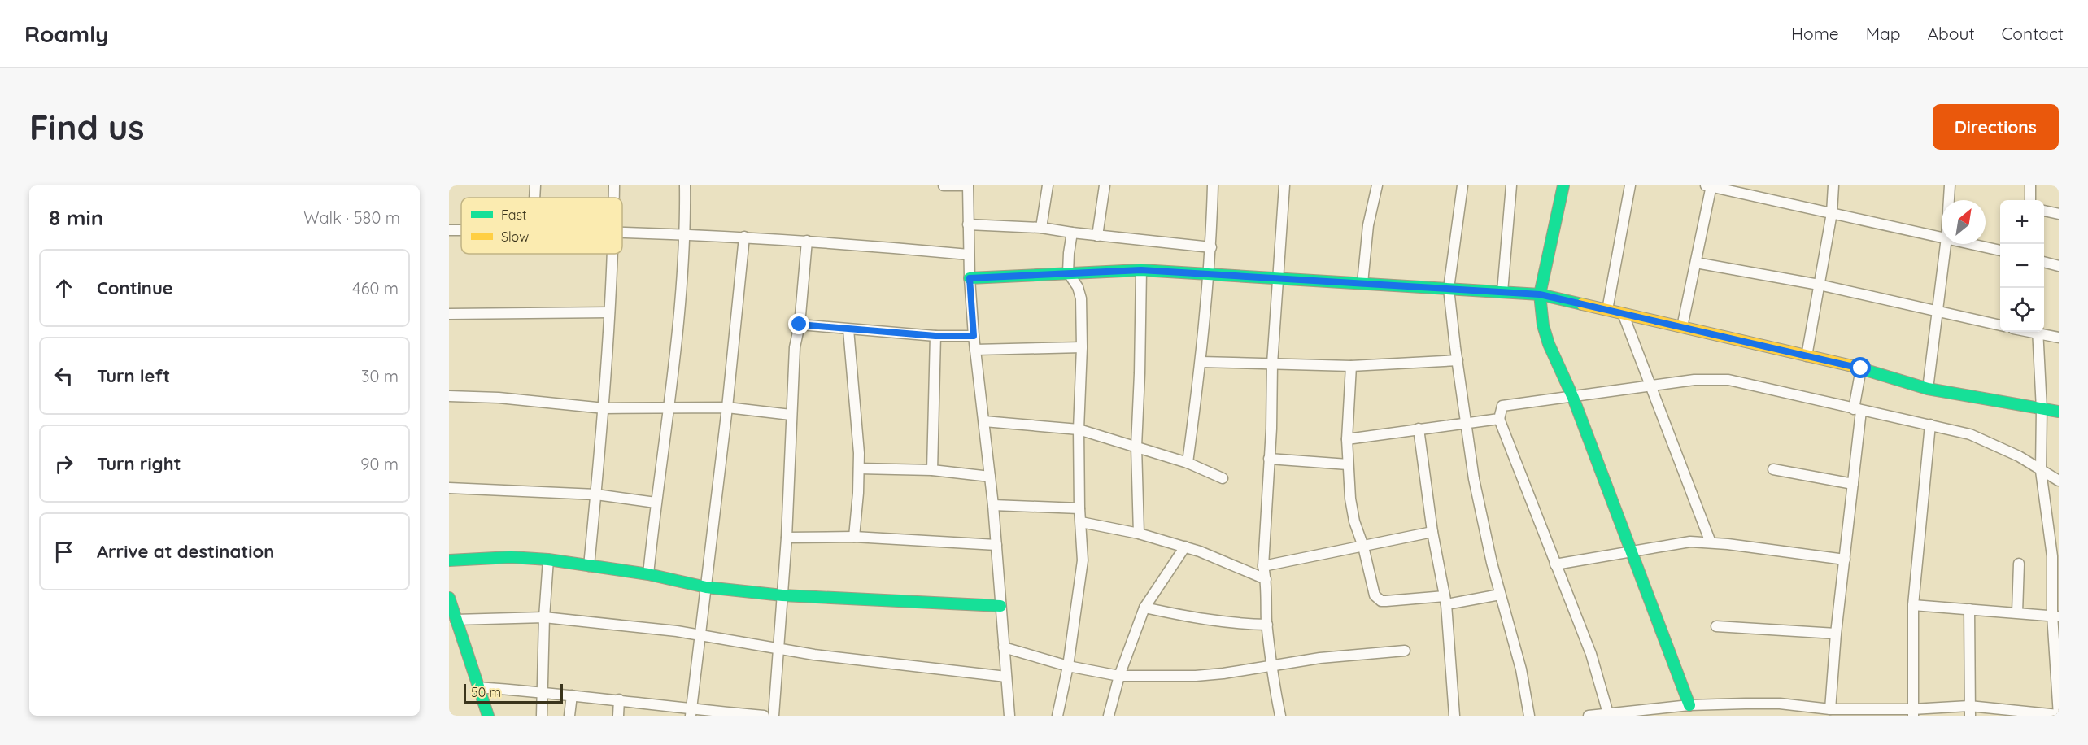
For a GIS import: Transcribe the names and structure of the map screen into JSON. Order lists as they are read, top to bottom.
{
  "legend": ["Fast", "Slow"],
  "scale_bar": "50 m",
  "north": "top right",
  "page": {
    "header": "Roamly",
    "nav": [
      "Home",
      "Map",
      "About",
      "Contact"
    ],
    "buttons": "Directions",
    "title": "Find us",
    "heading": ["8 min", "Walk · 580 m"],
    "map_buttons": ["+", "−"],
    "list": [
      ["Continue", "460 m"],
      ["Turn left", "30 m"],
      ["Turn right", "90 m"],
      "Arrive at destination"
    ],
    "scale": "50 m"
  }
}
